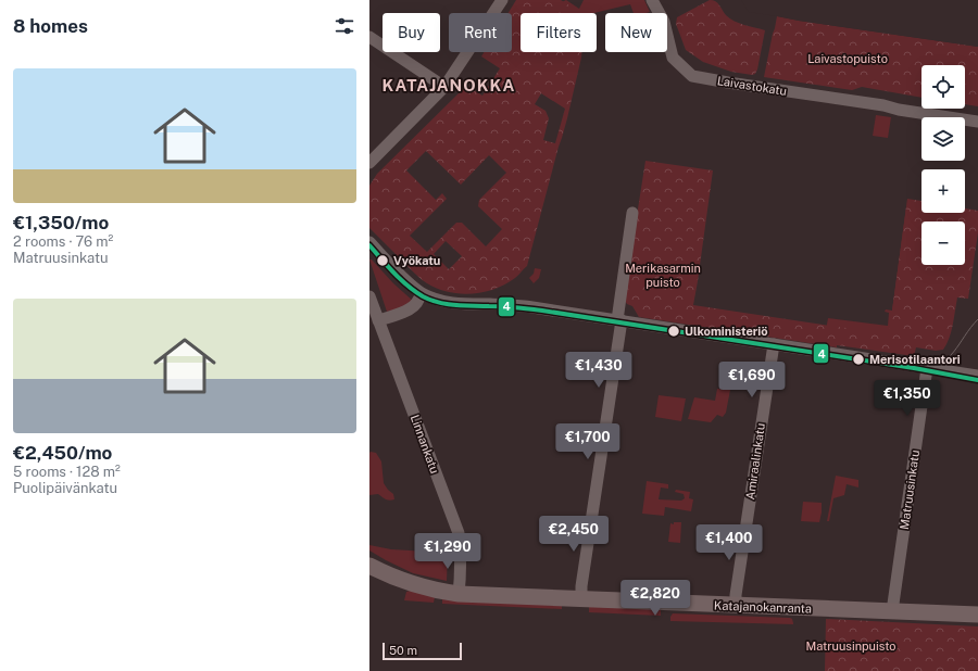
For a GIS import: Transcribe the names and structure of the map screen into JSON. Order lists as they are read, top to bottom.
{
  "streets": {
    "main road": ["Katajanokanranta"],
    "street": [
      "Laivastokatu",
      "Linnankatu",
      "Amiraalinkatu",
      "Matruusinkatu"
    ]
  },
  "crossings": [
    ["Linnankatu", "Katajanokanranta"],
    ["Amiraalinkatu", "Katajanokanranta"],
    ["Matruusinkatu", "Katajanokanranta"]
  ],
  "districts": ["KATAJANOKKA"],
  "parks": ["Laivastopuisto", "Merikasarmin puisto", "Matruusinpuisto"],
  "places": ["Vyökatu", "Ulkoministeriö", "Merisotilaantori"],
  "lines": ["transit line 4"],
  "scale_bar": "50 m",
  "page": {
    "heading": "8 homes",
    "chip": [
      "Buy",
      "Rent",
      "Filters",
      "New"
    ],
    "list": [
      {
        "name": "€1,350/mo",
        "note": "2 rooms · 76 m² · Matruusinkatu"
      },
      {
        "name": "€2,450/mo",
        "note": "5 rooms · 128 m² · Puolipäivänkatu"
      }
    ],
    "map_buttons": ["+", "−"],
    "price": [
      "€1,430",
      "€1,690",
      "€1,350",
      "€1,700",
      "€2,450",
      "€1,400",
      "€1,290",
      "€2,820"
    ],
    "scale": "50 m"
  }
}
